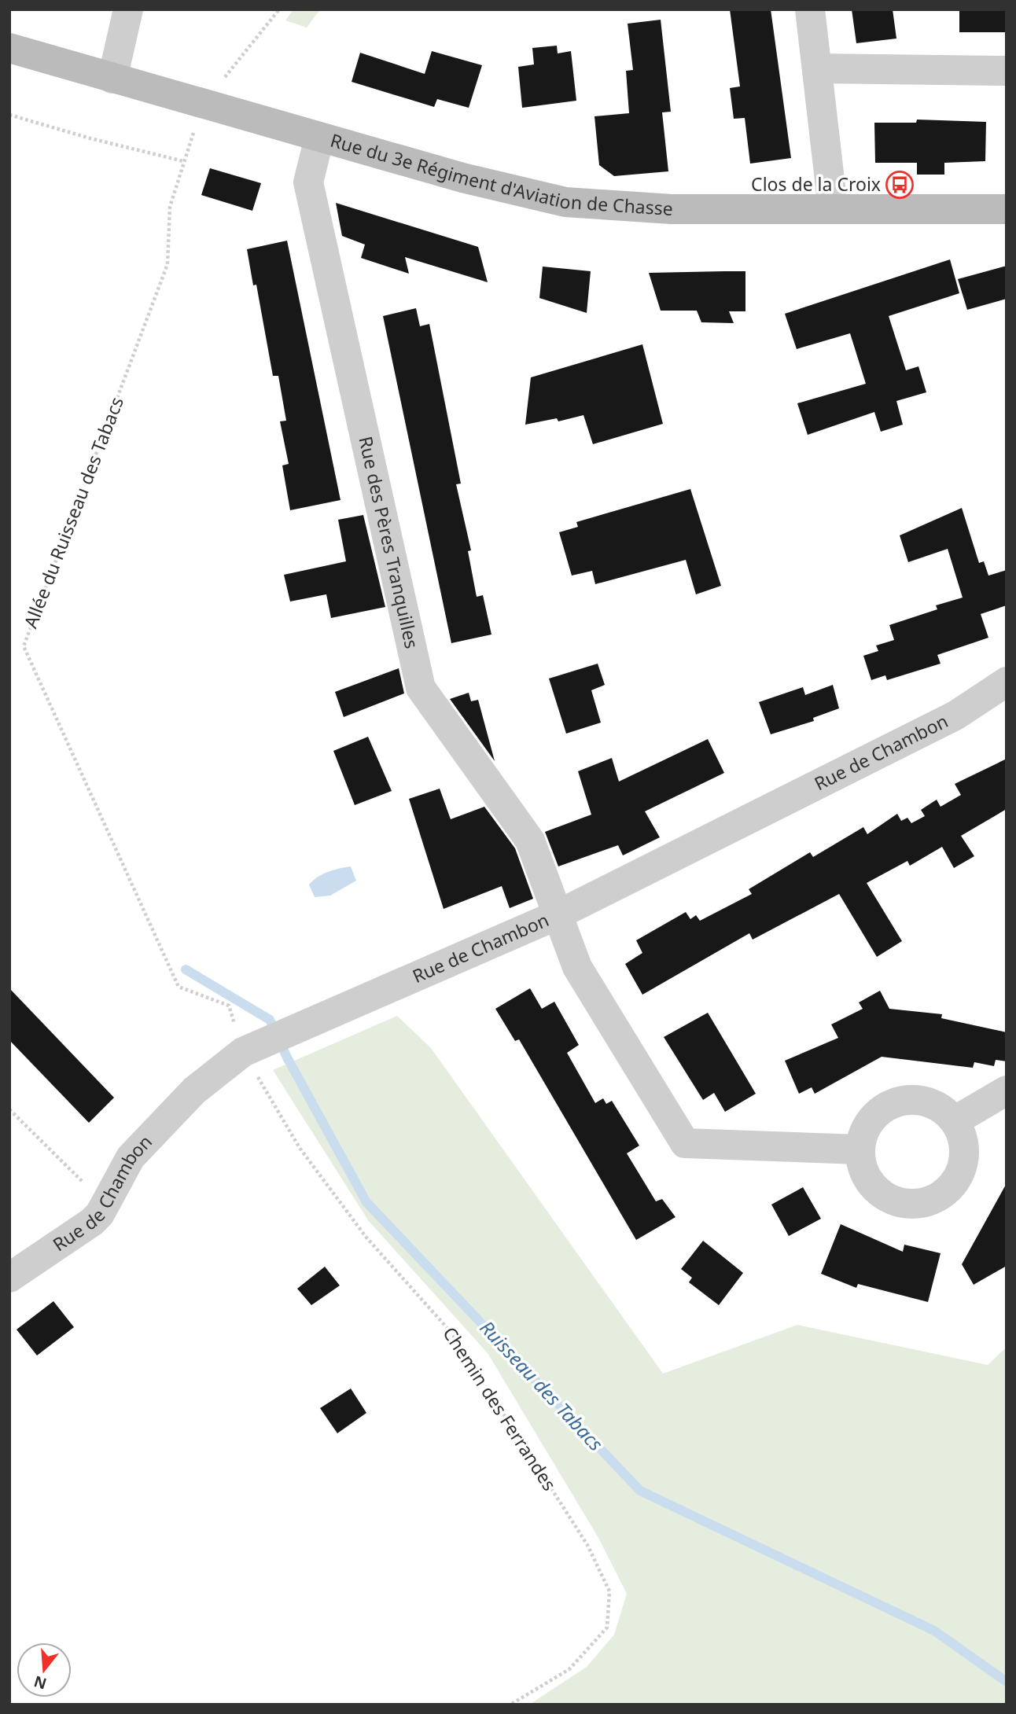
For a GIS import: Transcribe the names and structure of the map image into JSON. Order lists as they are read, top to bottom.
{
  "streets": {
    "main road": ["Rue du 3e Régiment d'Aviation de Chasse"],
    "street": ["Rue des Pères Tranquilles", "Rue de Chambon"],
    "path": ["Allée du Ruisseau des Tabacs", "Chemin des Ferrandes"]
  },
  "crossings": [
    ["Rue du 3e Régiment d'Aviation de Chasse", "Allée du Ruisseau des Tabacs"],
    ["Rue du 3e Régiment d'Aviation de Chasse", "Rue des Pères Tranquilles"],
    ["Allée du Ruisseau des Tabacs", "Rue de Chambon"],
    ["Allée du Ruisseau des Tabacs", "Chemin des Ferrandes"],
    ["Rue des Pères Tranquilles", "Rue de Chambon"],
    ["Rue de Chambon", "Chemin des Ferrandes"]
  ],
  "water": ["Ruisseau des Tabacs"],
  "places": {
    "bus stop": ["Clos de la Croix"]
  },
  "north": "bottom"
}
